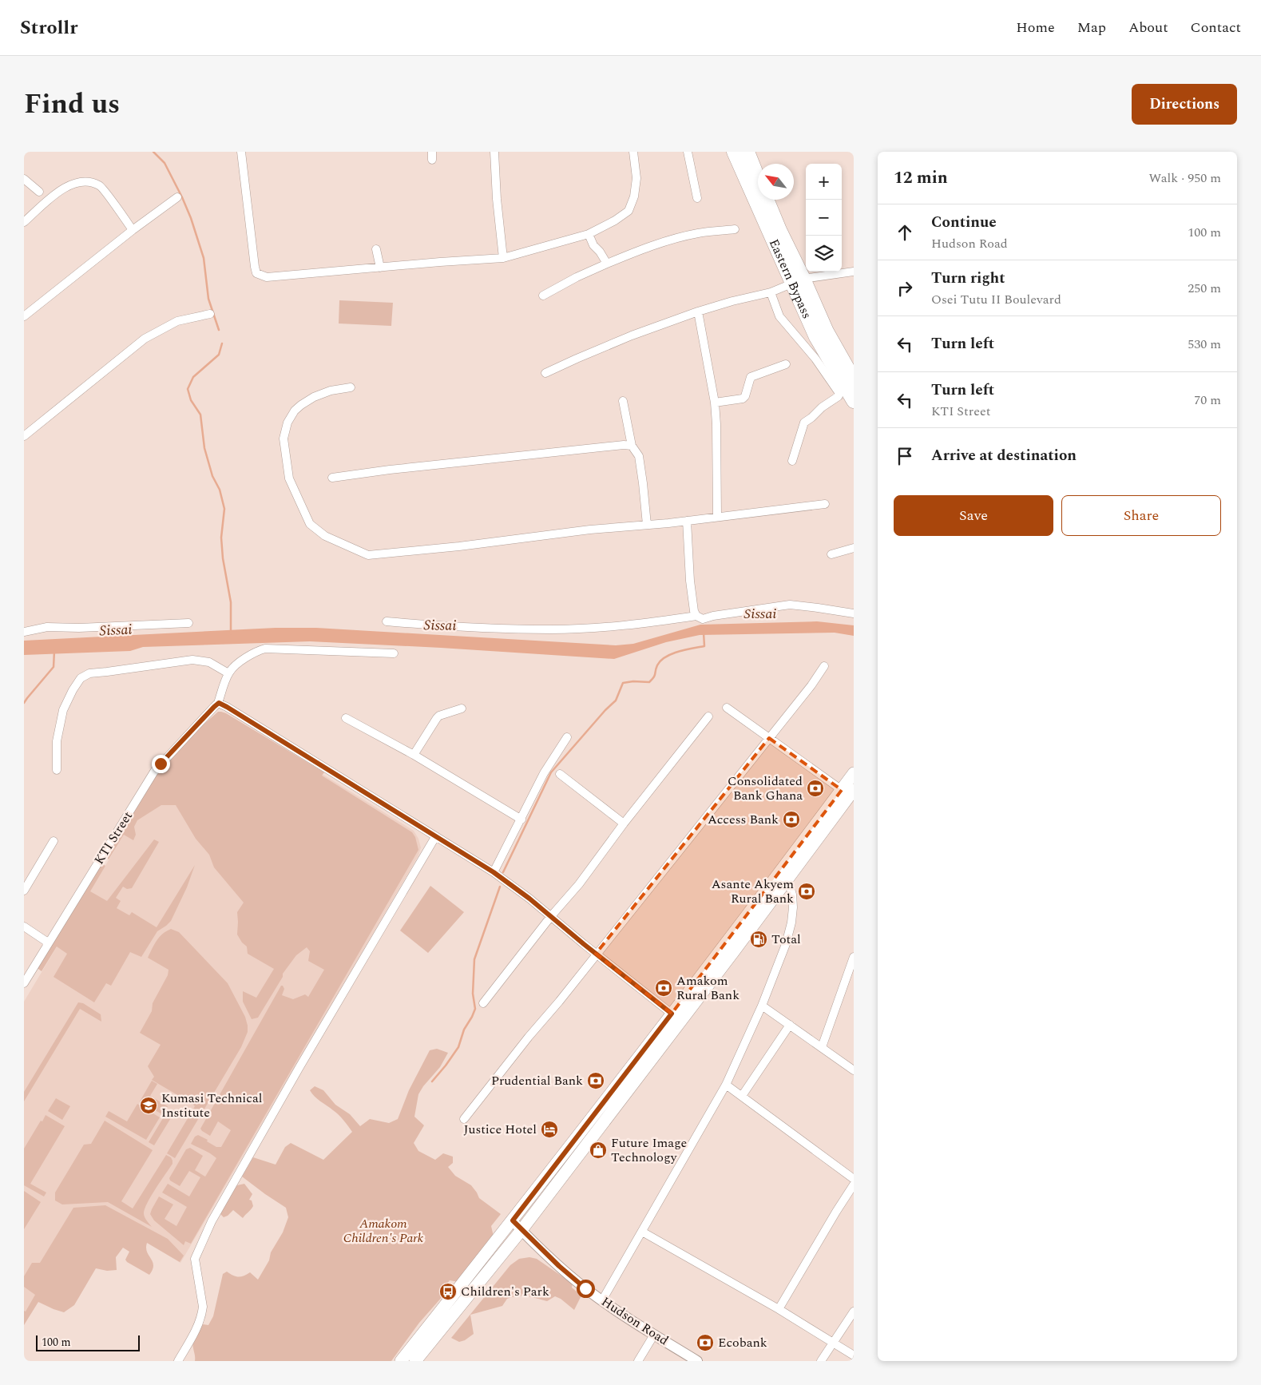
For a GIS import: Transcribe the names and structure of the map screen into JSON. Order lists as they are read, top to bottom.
{
  "streets": {
    "highway": ["Eastern Bypass"],
    "street": ["KTI Street", "Hudson Road"]
  },
  "water": ["Sissai"],
  "parks": ["Amakom Children's Park"],
  "places": {
    "bank": [
      "Consolidated Bank Ghana",
      "Access Bank",
      "Asante Akyem Rural Bank",
      "Amakom Rural Bank",
      "Prudential Bank",
      "Ecobank"
    ],
    "fuel station": ["Total"],
    "school or university": ["Kumasi Technical Institute"],
    "hotel": ["Justice Hotel"],
    "shop": ["Future Image Technology"],
    "bus stop": ["Children's Park"]
  },
  "scale_bar": "100 m",
  "north": "top left",
  "page": {
    "header": "Strollr",
    "nav": [
      "Home",
      "Map",
      "About",
      "Contact"
    ],
    "title": "Find us",
    "buttons": [
      "Directions",
      ["Save", "Share"]
    ],
    "heading": ["12 min", "Walk · 950 m"],
    "map_buttons": ["+", "−"],
    "list": [
      ["Continue", "Hudson Road", "100 m"],
      ["Turn right", "Osei Tutu II Boulevard", "250 m"],
      ["Turn left", "530 m"],
      ["Turn left", "KTI Street", "70 m"],
      "Arrive at destination"
    ],
    "scale": "100 m"
  }
}
